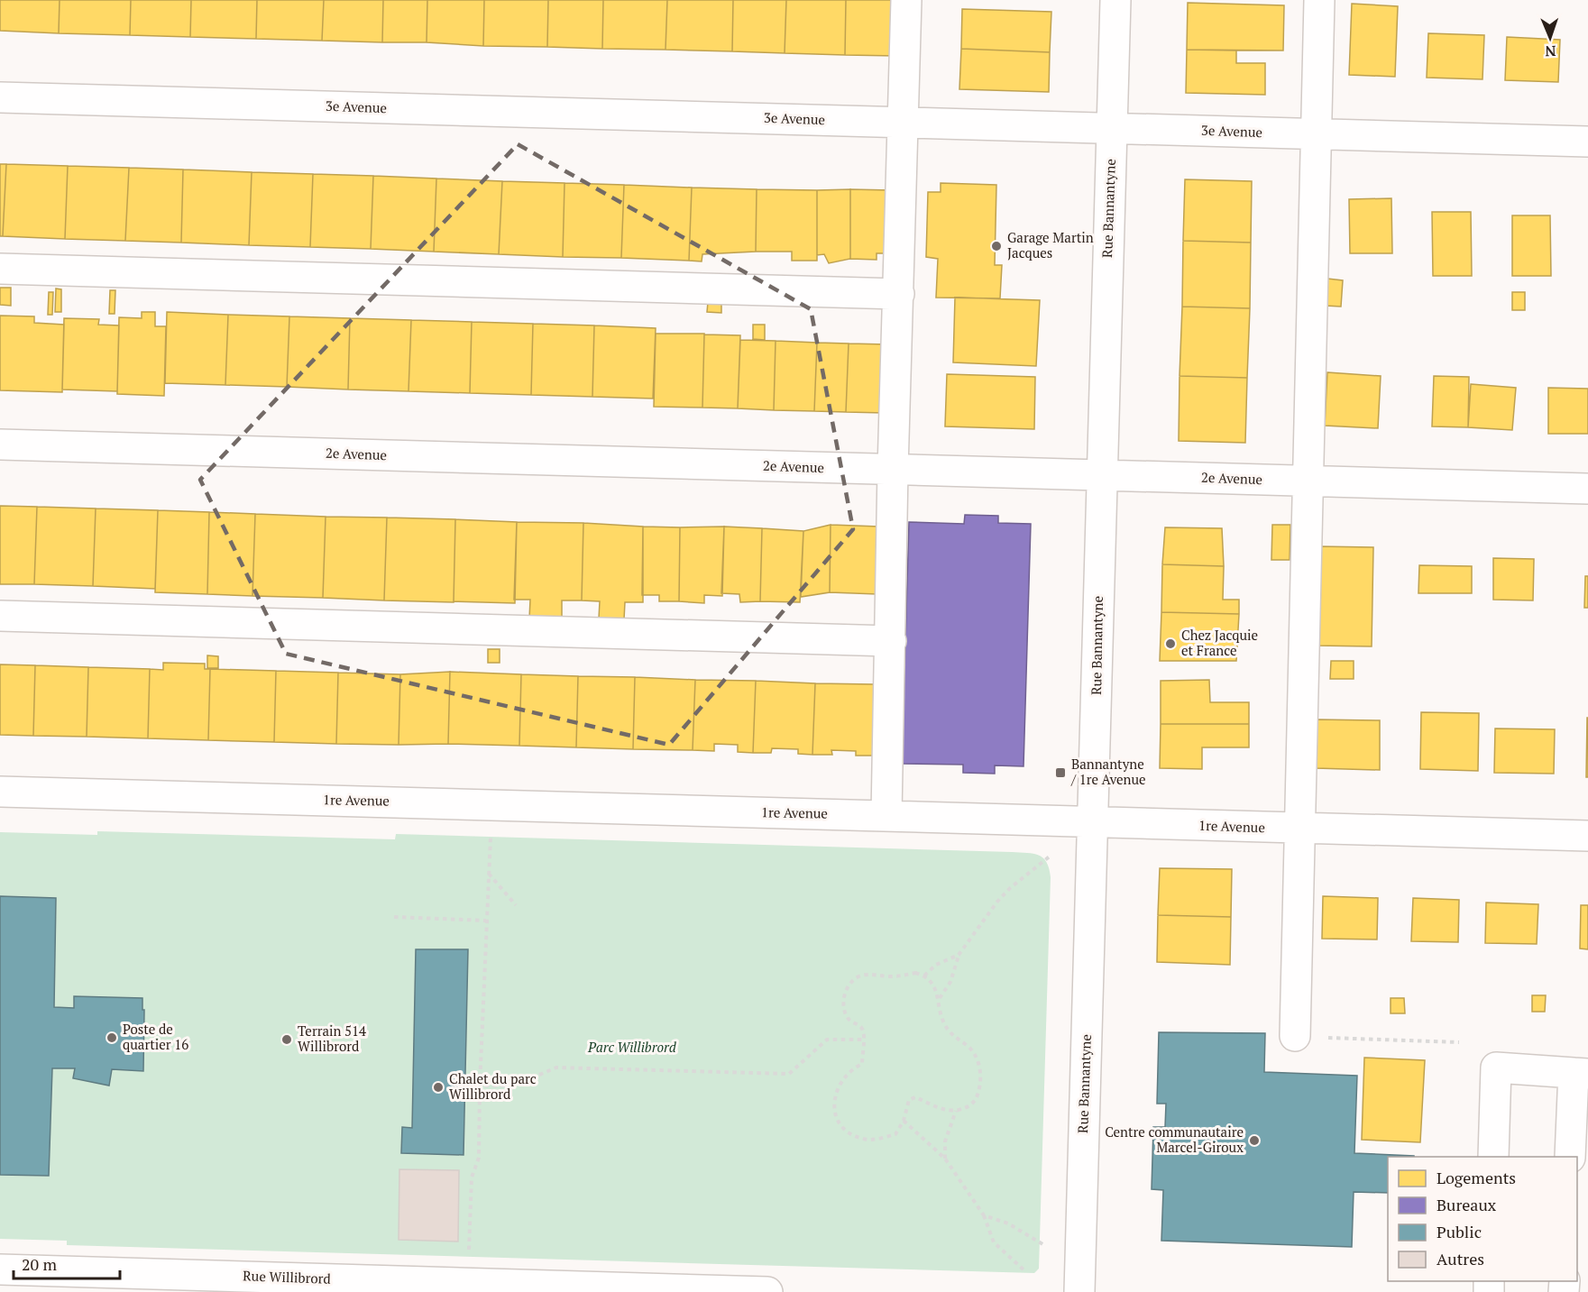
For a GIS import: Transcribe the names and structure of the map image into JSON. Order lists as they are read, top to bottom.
{
  "streets": {
    "street": [
      "3e Avenue",
      "Rue Bannantyne",
      "2e Avenue",
      "1re Avenue",
      "Rue Willibrord"
    ]
  },
  "crossings": [
    ["3e Avenue", "Rue Bannantyne"],
    ["Rue Bannantyne", "2e Avenue"],
    ["Rue Bannantyne", "1re Avenue"]
  ],
  "parks": ["Parc Willibrord"],
  "places": {
    "other": [
      "Garage Martin Jacques",
      "Chez Jacquie et France",
      "Poste de quartier 16",
      "Terrain 514 Willibrord",
      "Chalet du parc Willibrord",
      "Centre communautaire Marcel-Giroux"
    ],
    "transit": ["Bannantyne / 1re Avenue"]
  },
  "legend": [
    "Logements",
    "Bureaux",
    "Public",
    "Autres"
  ],
  "scale_bar": "20 m",
  "north": "bottom"
}
